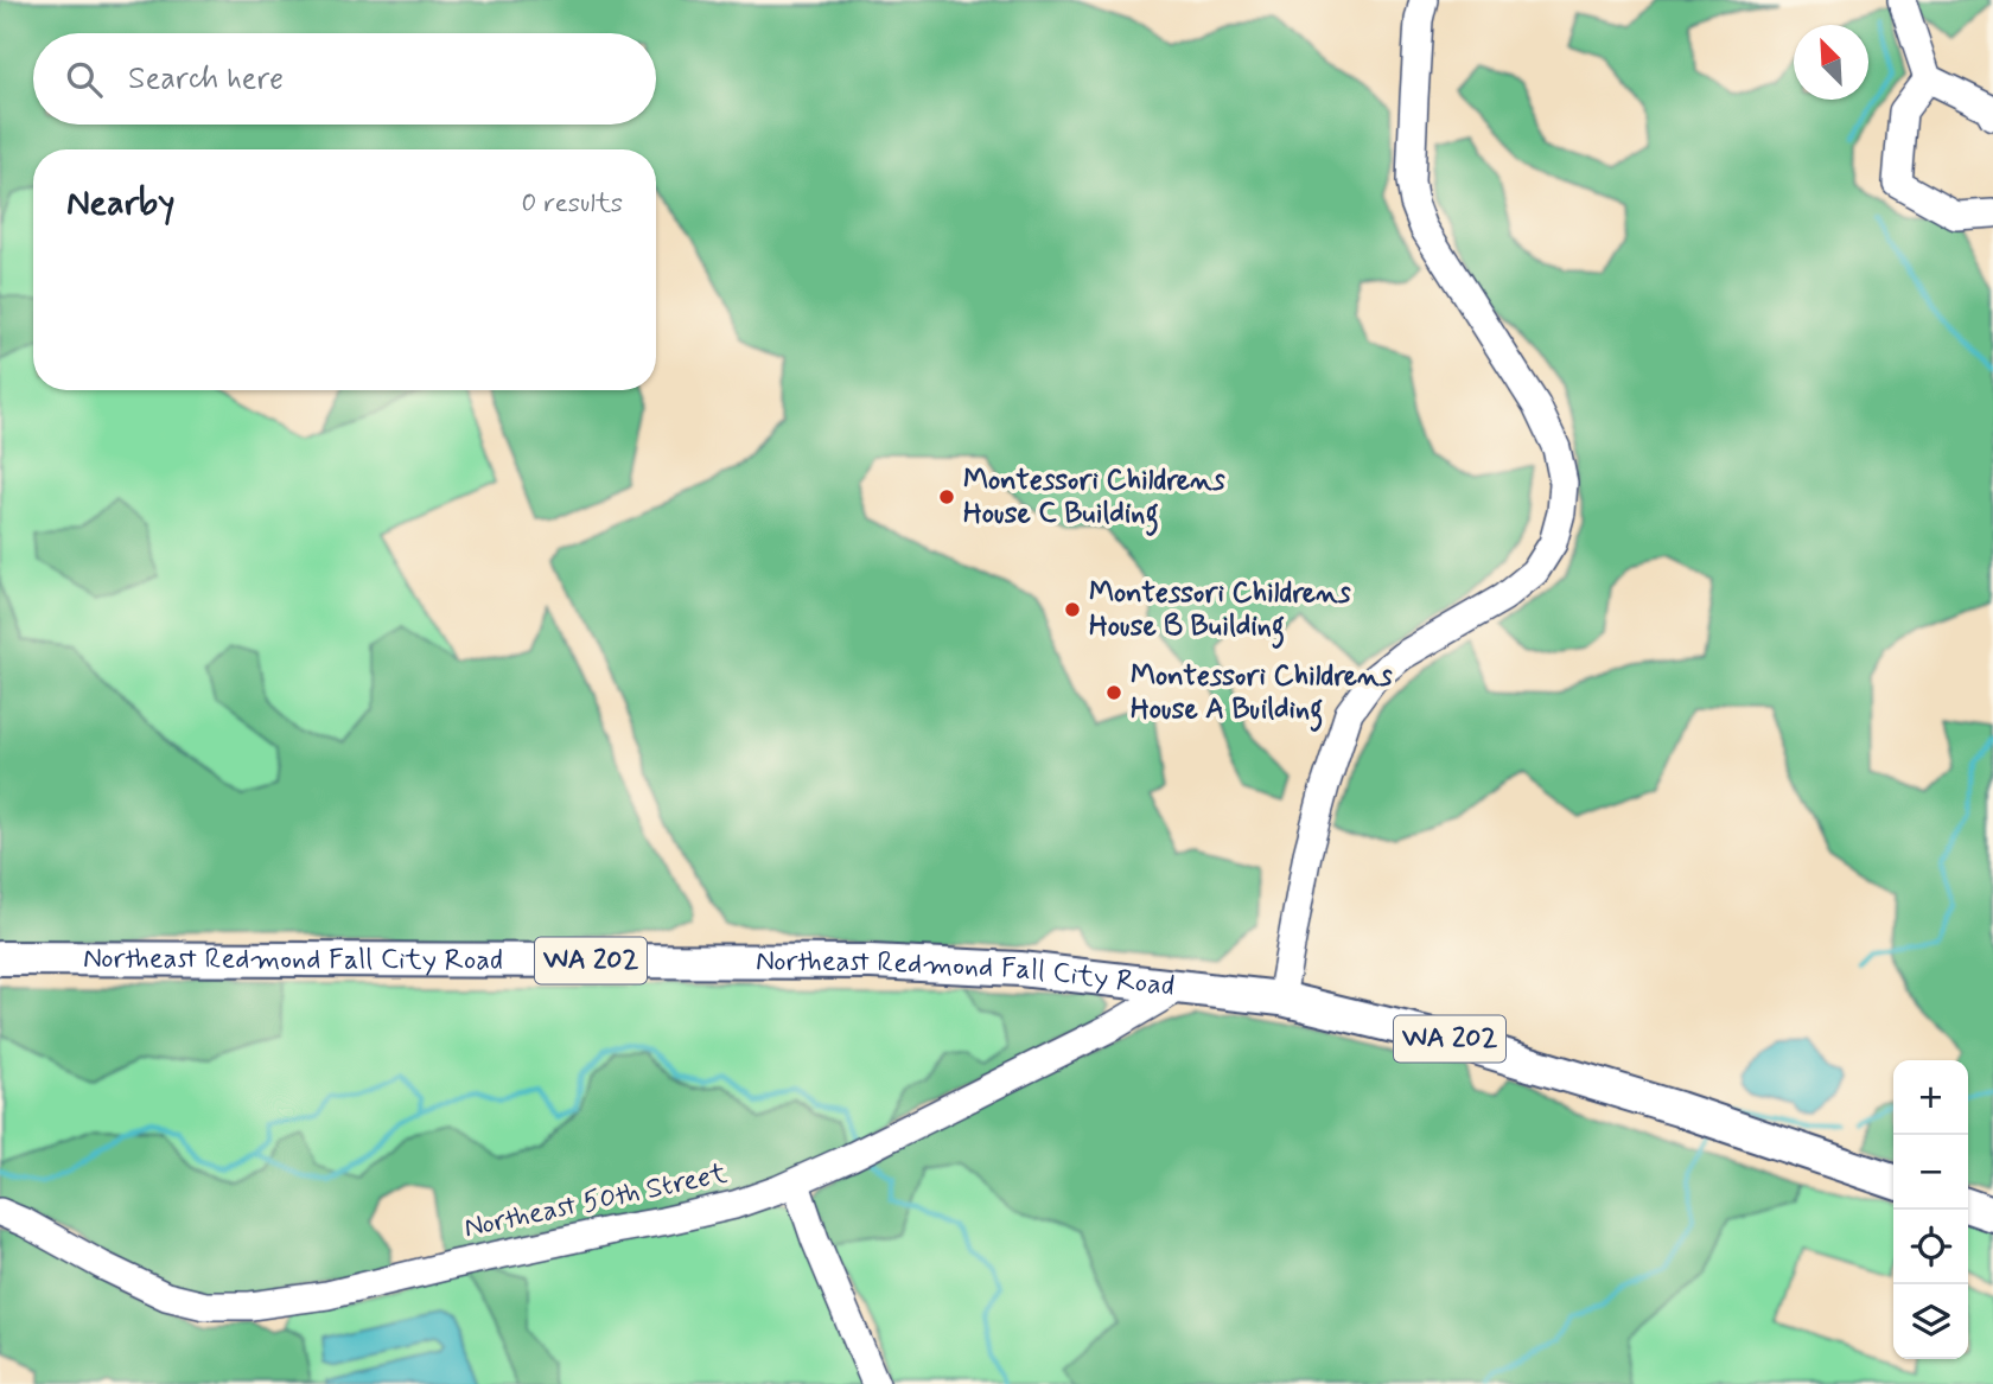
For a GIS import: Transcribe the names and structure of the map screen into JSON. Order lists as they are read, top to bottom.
{
  "streets": {
    "main road": ["Northeast Redmond Fall City Road", "WA 202"],
    "street": ["Northeast 50th Street"]
  },
  "crossings": [
    ["Northeast Redmond Fall City Road", "Northeast 50th Street"]
  ],
  "places": ["Montessori Childrens House C Building", "Montessori Childrens House B Building", "Montessori Childrens House A Building"],
  "north": "top left",
  "page": {
    "search": "Search here",
    "heading": ["Nearby", "0 results"],
    "map_buttons": ["+", "−"]
  }
}
